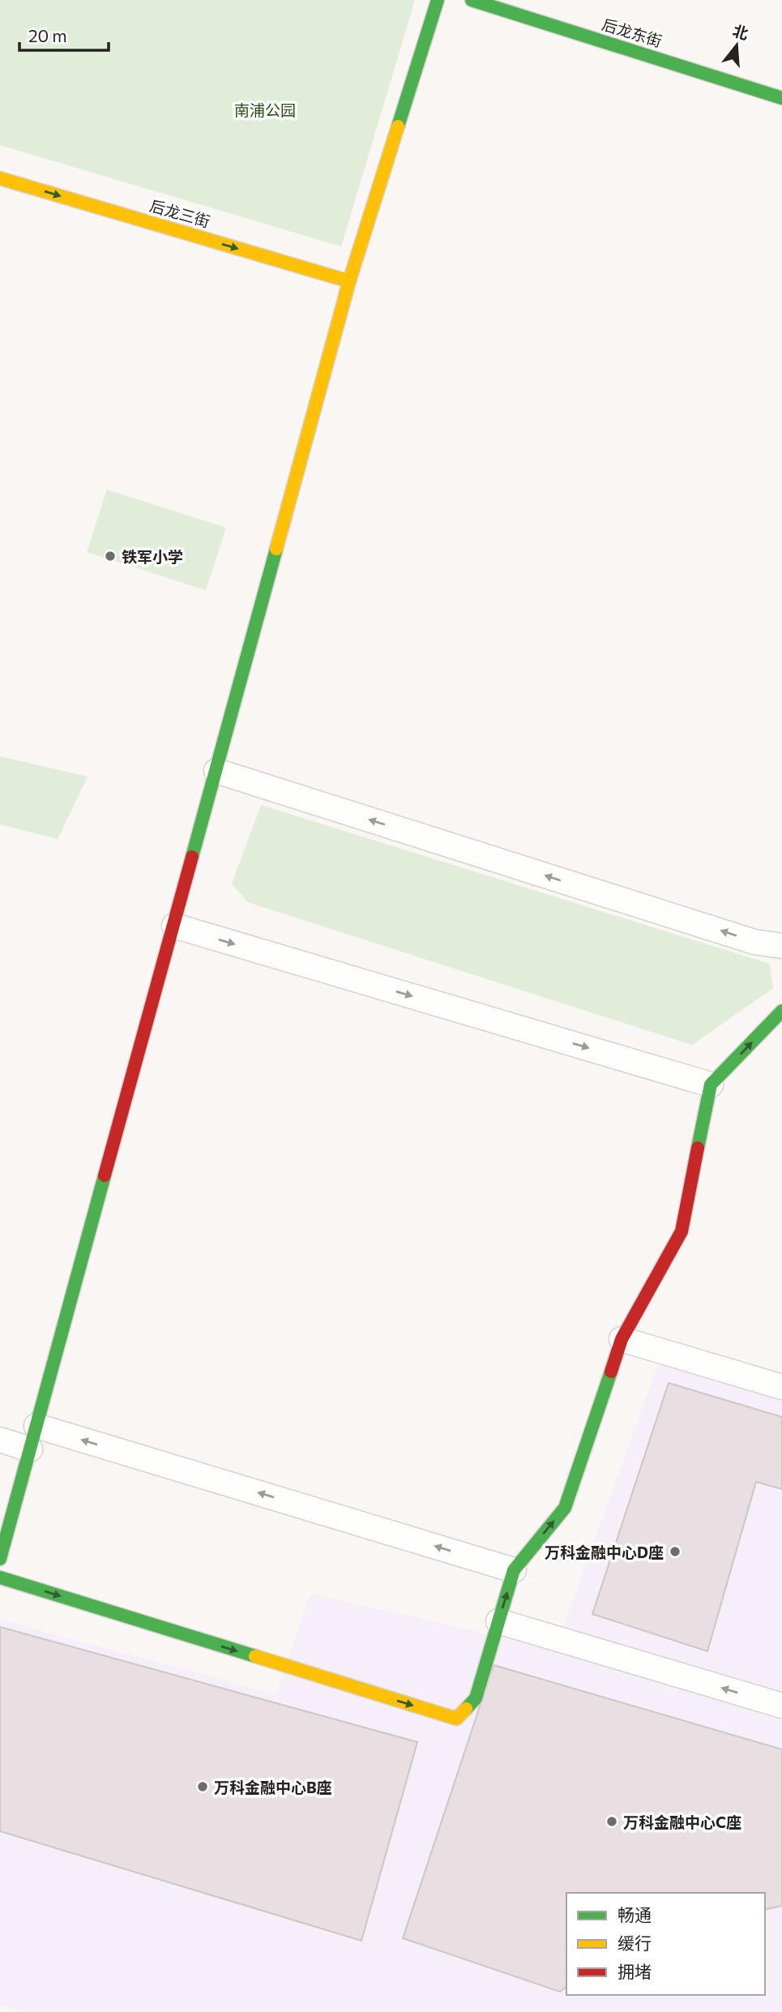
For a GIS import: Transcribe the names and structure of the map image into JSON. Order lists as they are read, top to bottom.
{
  "streets": {
    "street": ["后龙东街", "后龙三街"]
  },
  "one_way": ["后龙三街"],
  "parks": ["南浦公园"],
  "places": [
    "铁军小学",
    "万科金融中心D座",
    "万科金融中心B座",
    "万科金融中心C座"
  ],
  "legend": ["畅通", "缓行", "拥堵"],
  "scale_bar": "20 m",
  "north": "top"
}
